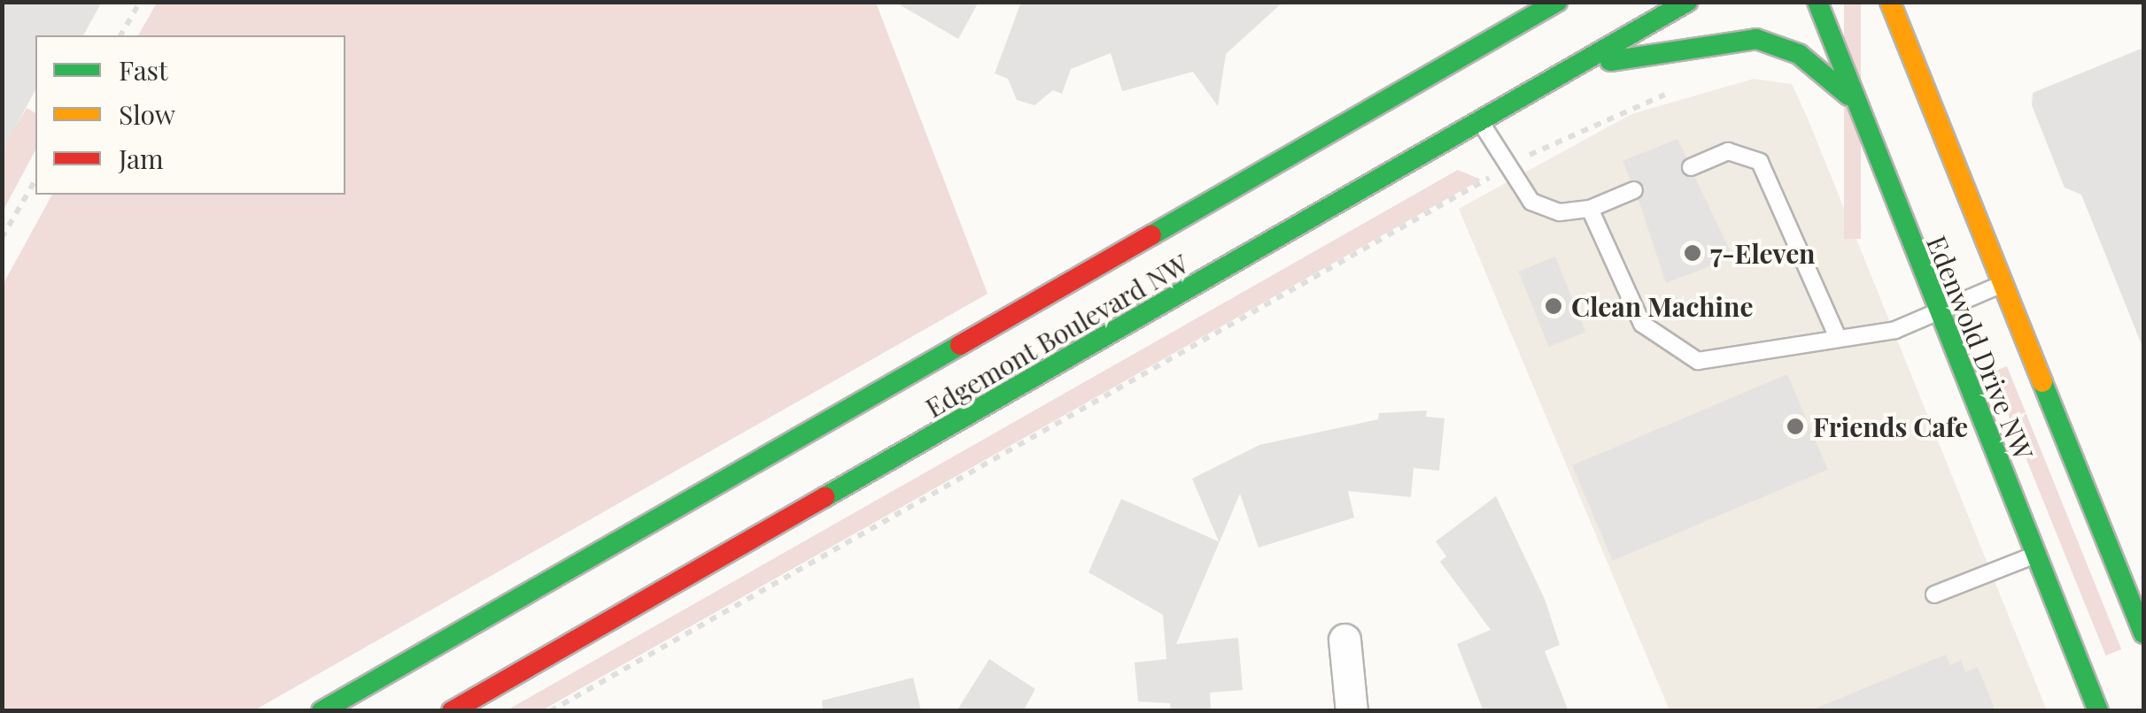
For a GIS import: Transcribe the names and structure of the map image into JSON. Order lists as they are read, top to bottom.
{
  "streets": {
    "main road": ["Edgemont Boulevard NW", "Edenwold Drive NW"]
  },
  "places": ["7-Eleven", "Clean Machine", "Friends Cafe"],
  "legend": ["Fast", "Slow", "Jam"]
}
